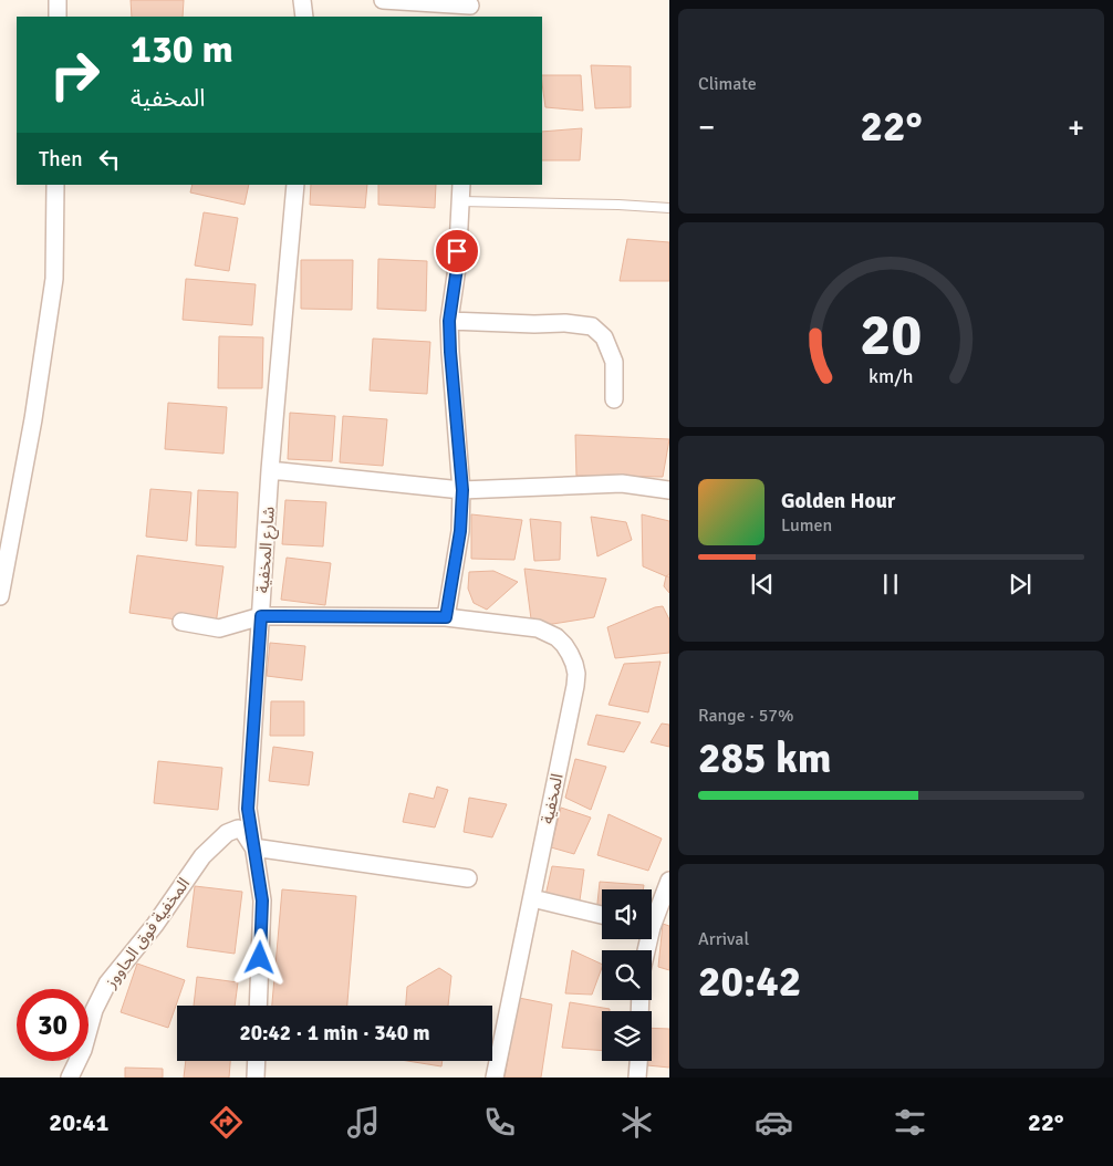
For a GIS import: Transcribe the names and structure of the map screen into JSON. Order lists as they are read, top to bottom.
{
  "streets": {
    "street": ["شارع المخفية", "المخفية", "المخفية فوق الحاووز"]
  },
  "crossings": [
    ["شارع المخفية", "المخفية"],
    ["شارع المخفية", "المخفية فوق الحاووز"]
  ],
  "page": {
    "tile": [
      "Climate",
      ["Range · 57%", "285 km"],
      ["Arrival", "20:42"]
    ],
    "turn": ["130 m", "المخفية"],
    "heat": ["−", "22°", "+"],
    "then": "Then",
    "song": ["Golden Hour", "Lumen"],
    "limit": "30",
    "trip": "20:42 · 1 min · 340 m",
    "tabs": ["20:41", "22°"],
    "gauge": ["20", "km/h"]
  }
}
